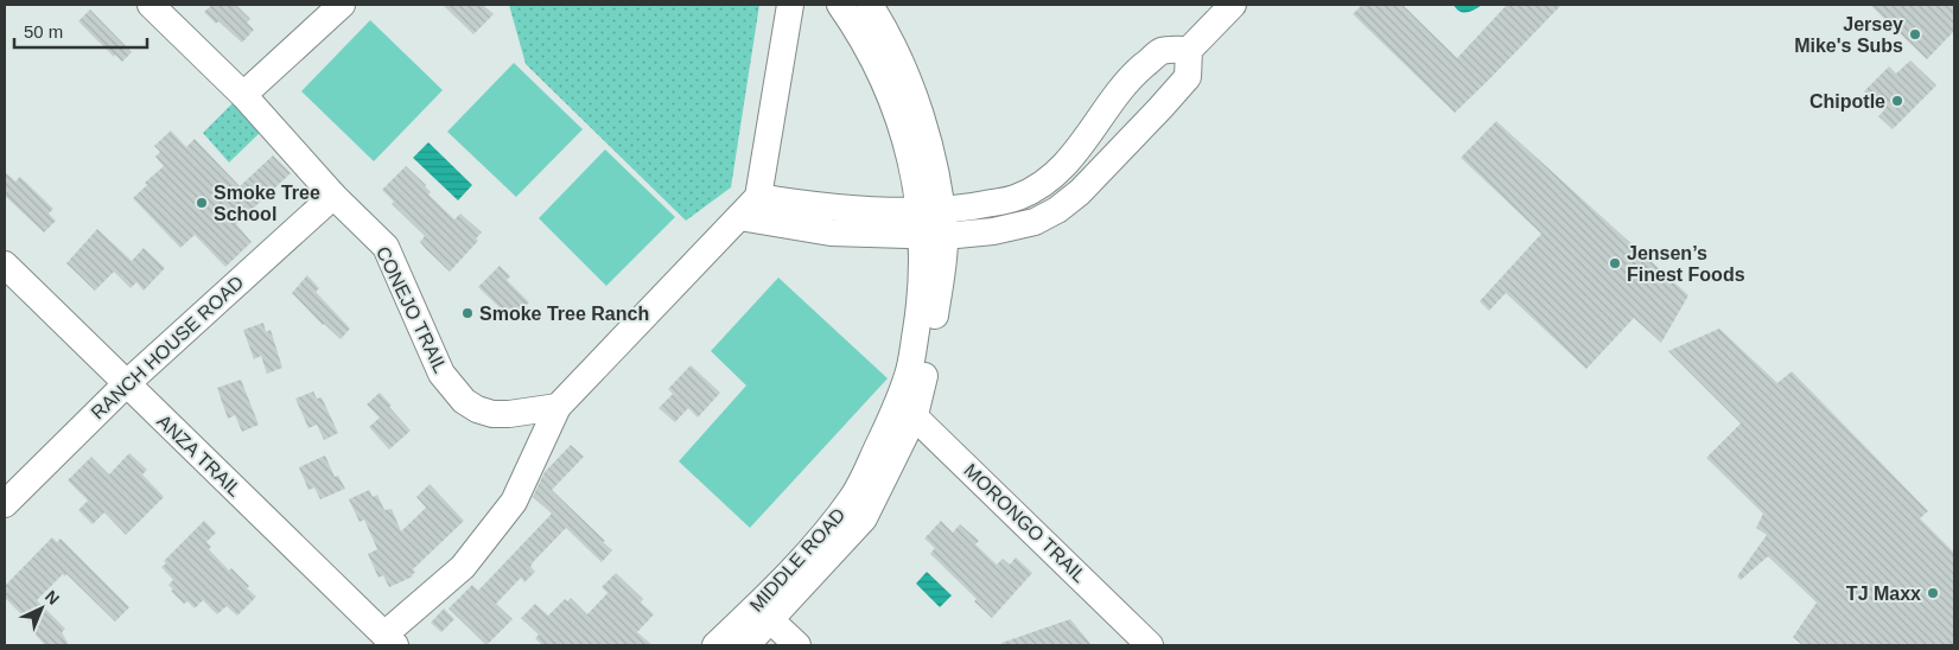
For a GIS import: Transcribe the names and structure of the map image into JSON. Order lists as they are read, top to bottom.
{
  "streets": {
    "street": [
      "CONEJO TRAIL",
      "RANCH HOUSE ROAD",
      "ANZA TRAIL",
      "MORONGO TRAIL",
      "MIDDLE ROAD"
    ]
  },
  "crossings": [
    ["CONEJO TRAIL", "RANCH HOUSE ROAD"],
    ["RANCH HOUSE ROAD", "ANZA TRAIL"],
    ["MORONGO TRAIL", "MIDDLE ROAD"]
  ],
  "places": [
    "Jersey Mike's Subs",
    "Chipotle",
    "Smoke Tree School",
    "Jensen’s Finest Foods",
    "Smoke Tree Ranch",
    "TJ Maxx"
  ],
  "scale_bar": "50 m",
  "north": "top right"
}
